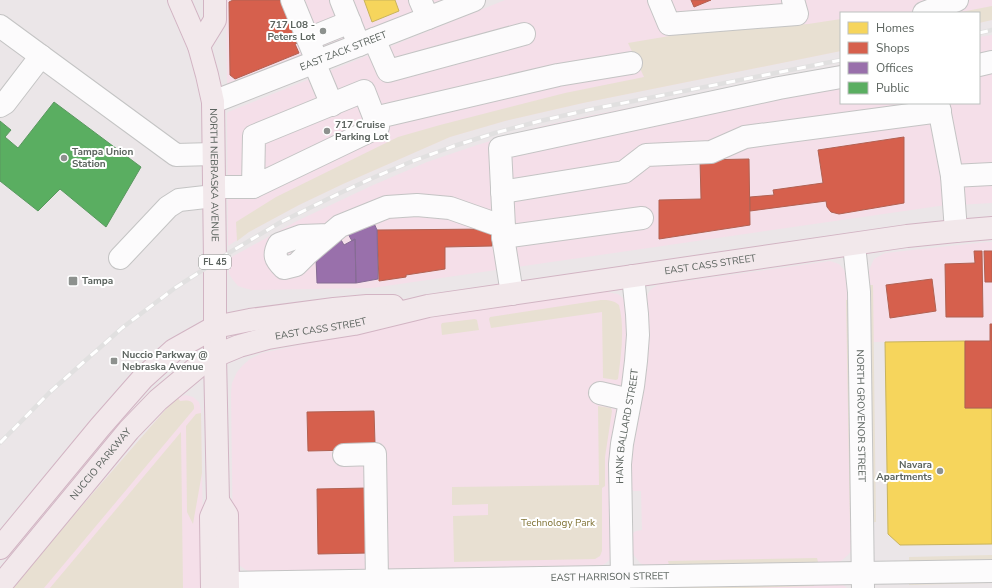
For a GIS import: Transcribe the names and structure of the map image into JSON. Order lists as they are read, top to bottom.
{
  "streets": {
    "main road": [
      "NORTH NEBRASKA AVENUE",
      "FL 45",
      "EAST CASS STREET",
      "NUCCIO PARKWAY"
    ],
    "street": [
      "EAST ZACK STREET",
      "NORTH GROVENOR STREET",
      "HANK BALLARD STREET",
      "EAST HARRISON STREET"
    ]
  },
  "crossings": [
    ["EAST ZACK STREET", "NORTH NEBRASKA AVENUE"],
    ["NORTH NEBRASKA AVENUE", "EAST CASS STREET"],
    ["NORTH NEBRASKA AVENUE", "NUCCIO PARKWAY"],
    ["NORTH NEBRASKA AVENUE", "EAST HARRISON STREET"],
    ["EAST CASS STREET", "NORTH GROVENOR STREET"],
    ["EAST CASS STREET", "HANK BALLARD STREET"],
    ["EAST CASS STREET", "NUCCIO PARKWAY"],
    ["NORTH GROVENOR STREET", "EAST HARRISON STREET"],
    ["HANK BALLARD STREET", "EAST HARRISON STREET"]
  ],
  "parks": ["Technology Park"],
  "places": {
    "other": [
      "717 L08 - Peters Lot",
      "717 Cruise Parking Lot",
      "Tampa Union Station",
      "Navara Apartments"
    ],
    "transit": ["Tampa", "Nuccio Parkway @ Nebraska Avenue"]
  },
  "legend": [
    "Homes",
    "Shops",
    "Offices",
    "Public"
  ]
}
